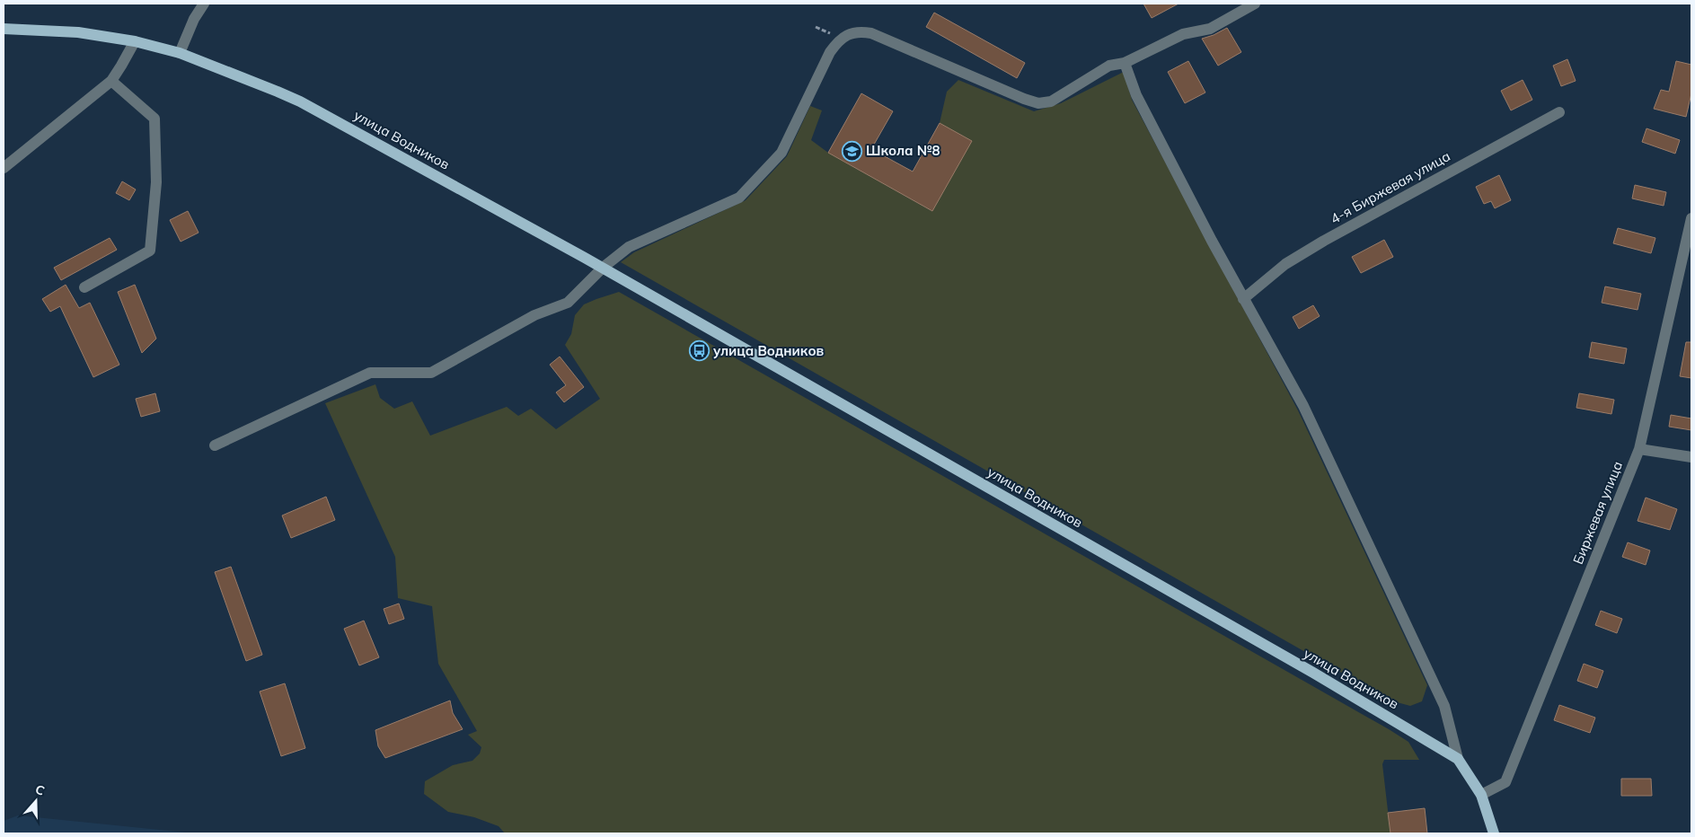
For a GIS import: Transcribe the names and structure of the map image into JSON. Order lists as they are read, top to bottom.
{
  "streets": {
    "main road": ["улица Водников"],
    "street": ["4-я Биржевая улица", "Биржевая улица"]
  },
  "places": {
    "school or university": ["Школа №8"],
    "bus stop": ["улица Водников"]
  },
  "north": "top"
}
